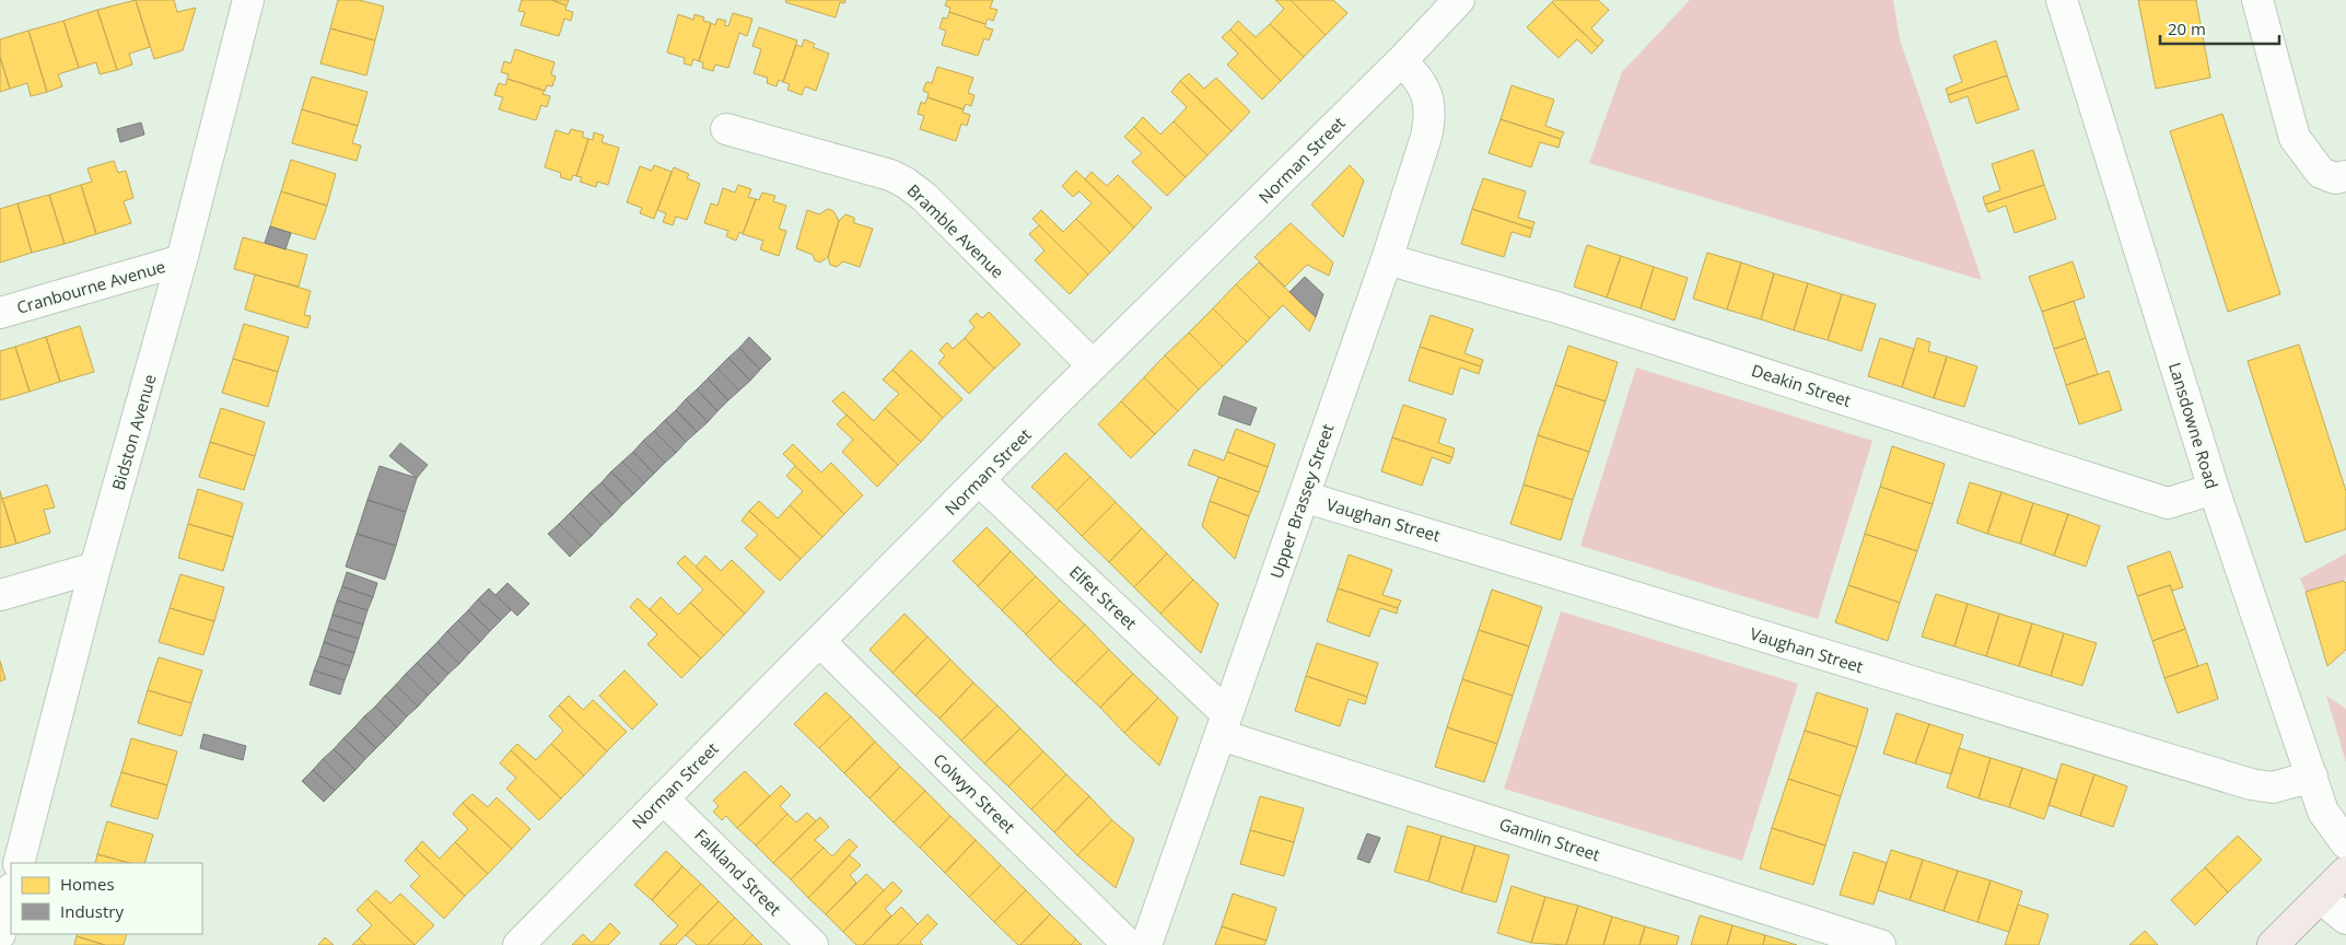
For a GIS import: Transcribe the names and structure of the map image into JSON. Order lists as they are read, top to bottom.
{
  "streets": {
    "street": [
      "Norman Street",
      "Bramble Avenue",
      "Cranbourne Avenue",
      "Deakin Street",
      "Lansdowne Road",
      "Bidston Avenue",
      "Upper Brassey Street",
      "Vaughan Street",
      "Elfet Street",
      "Colwyn Street",
      "Gamlin Street",
      "Falkland Street"
    ]
  },
  "crossings": [
    ["Norman Street", "Bramble Avenue"],
    ["Norman Street", "Upper Brassey Street"],
    ["Norman Street", "Elfet Street"],
    ["Norman Street", "Colwyn Street"],
    ["Norman Street", "Falkland Street"],
    ["Cranbourne Avenue", "Bidston Avenue"],
    ["Deakin Street", "Lansdowne Road"],
    ["Deakin Street", "Upper Brassey Street"],
    ["Lansdowne Road", "Vaughan Street"],
    ["Upper Brassey Street", "Vaughan Street"],
    ["Upper Brassey Street", "Elfet Street"],
    ["Upper Brassey Street", "Gamlin Street"],
    ["Elfet Street", "Gamlin Street"]
  ],
  "legend": ["Homes", "Industry"],
  "scale_bar": "20 m"
}
